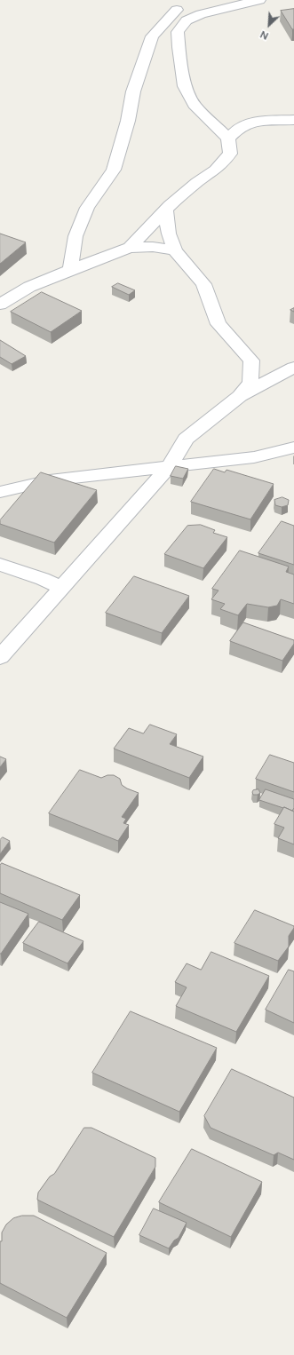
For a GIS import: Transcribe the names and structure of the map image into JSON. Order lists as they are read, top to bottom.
{
  "north": "bottom left"
}
